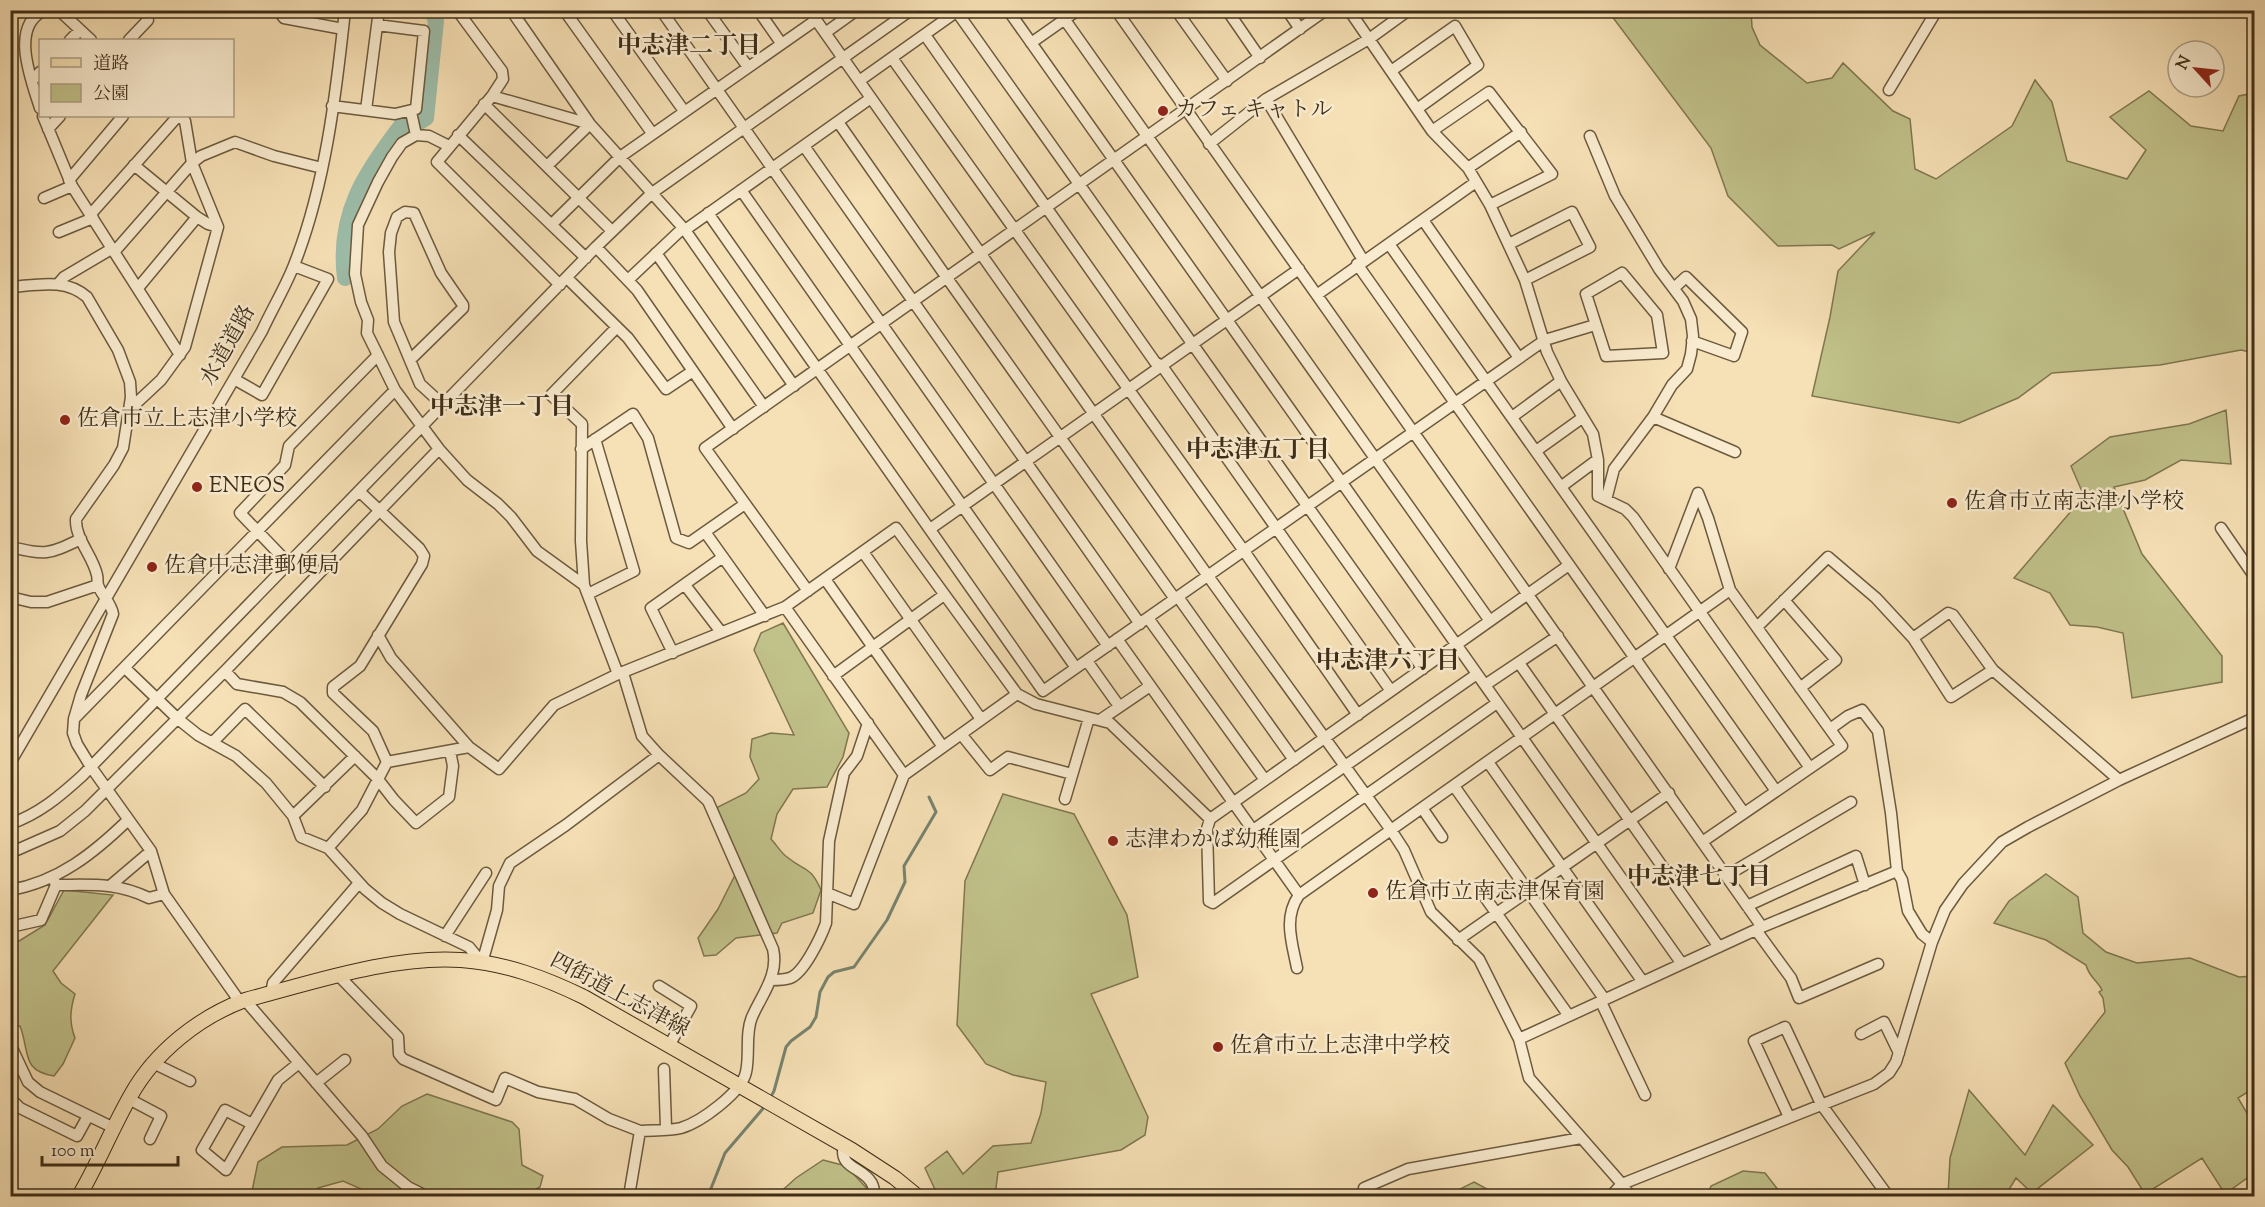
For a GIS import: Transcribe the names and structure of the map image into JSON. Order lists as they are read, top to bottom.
{
  "streets": {
    "main road": ["四街道上志津線"],
    "street": ["水道道路"]
  },
  "districts": [
    "中志津二丁目",
    "中志津一丁目",
    "中志津五丁目",
    "中志津六丁目",
    "中志津七丁目"
  ],
  "places": [
    "カフェ キャトル",
    "佐倉市立上志津小学校",
    "ENEOS",
    "佐倉市立南志津小学校",
    "佐倉中志津郵便局",
    "志津わかば幼稚園",
    "佐倉市立南志津保育園",
    "佐倉市立上志津中学校"
  ],
  "legend": ["道路", "公園"],
  "scale_bar": "100 m",
  "north": "top left"
}
